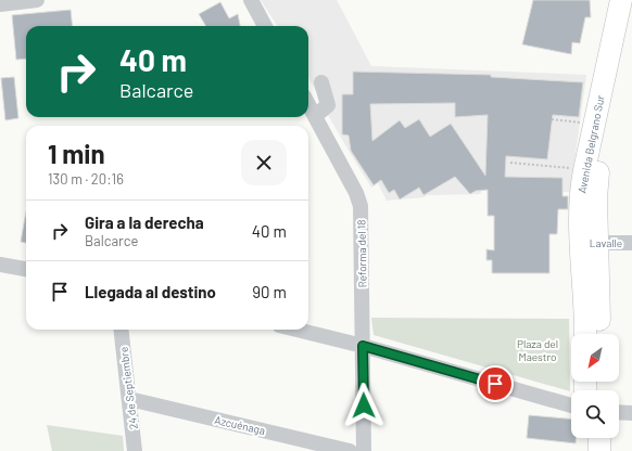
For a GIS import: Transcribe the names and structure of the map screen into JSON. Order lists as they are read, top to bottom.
{
  "streets": {
    "highway": ["Avenida Belgrano Sur"],
    "street": [
      "Lavalle",
      "Reforma del 18",
      "24 de Septiembre",
      "Azcuénaga"
    ]
  },
  "crossings": [
    ["Avenida Belgrano Sur", "Lavalle"],
    ["24 de Septiembre", "Azcuénaga"]
  ],
  "parks": ["Plaza del Maestro"],
  "north": "bottom left",
  "page": {
    "turn": ["40 m", "Balcarce"],
    "heading": ["1 min", "130 m · 20:16"],
    "list": [
      {
        "name": "Gira a la derecha",
        "note": "Balcarce",
        "value": "40 m"
      },
      {
        "name": "Llegada al destino",
        "value": "90 m"
      }
    ]
  }
}
